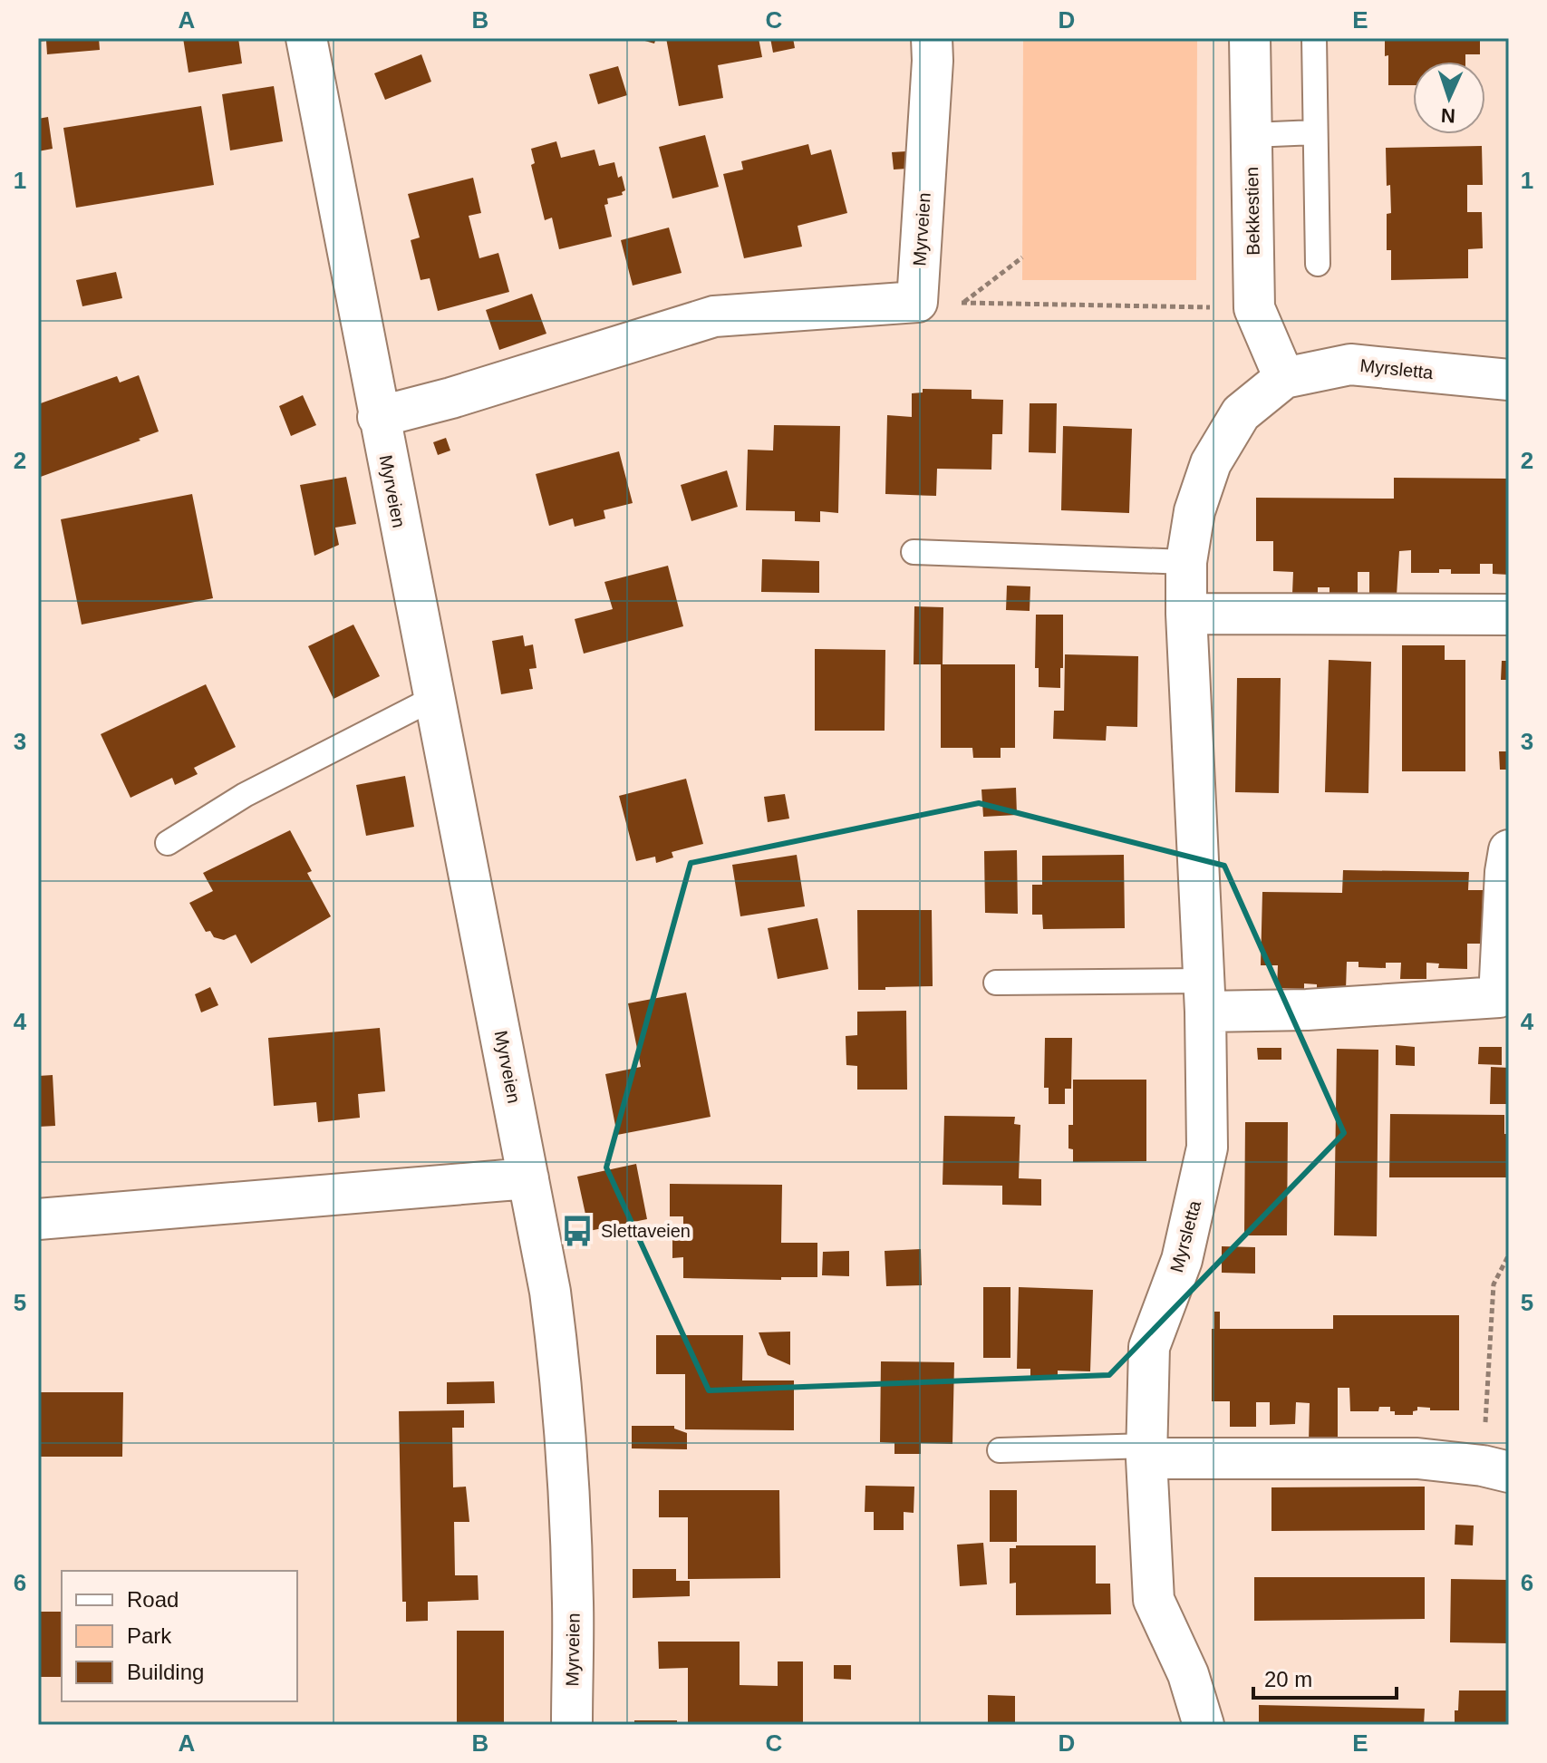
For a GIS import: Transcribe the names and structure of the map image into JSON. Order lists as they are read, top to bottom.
{
  "streets": {
    "street": ["Bekkestien", "Myrveien", "Myrsletta"]
  },
  "crossings": [
    ["Bekkestien", "Myrsletta"]
  ],
  "places": {
    "bus stop": ["Slettaveien"]
  },
  "legend": ["Road", "Park", "Building"],
  "scale_bar": "20 m",
  "north": "bottom",
  "grid": {
    "columns": [
      "A",
      "B",
      "C",
      "D",
      "E"
    ],
    "rows": [
      "1",
      "2",
      "3",
      "4",
      "5",
      "6"
    ]
  }
}
